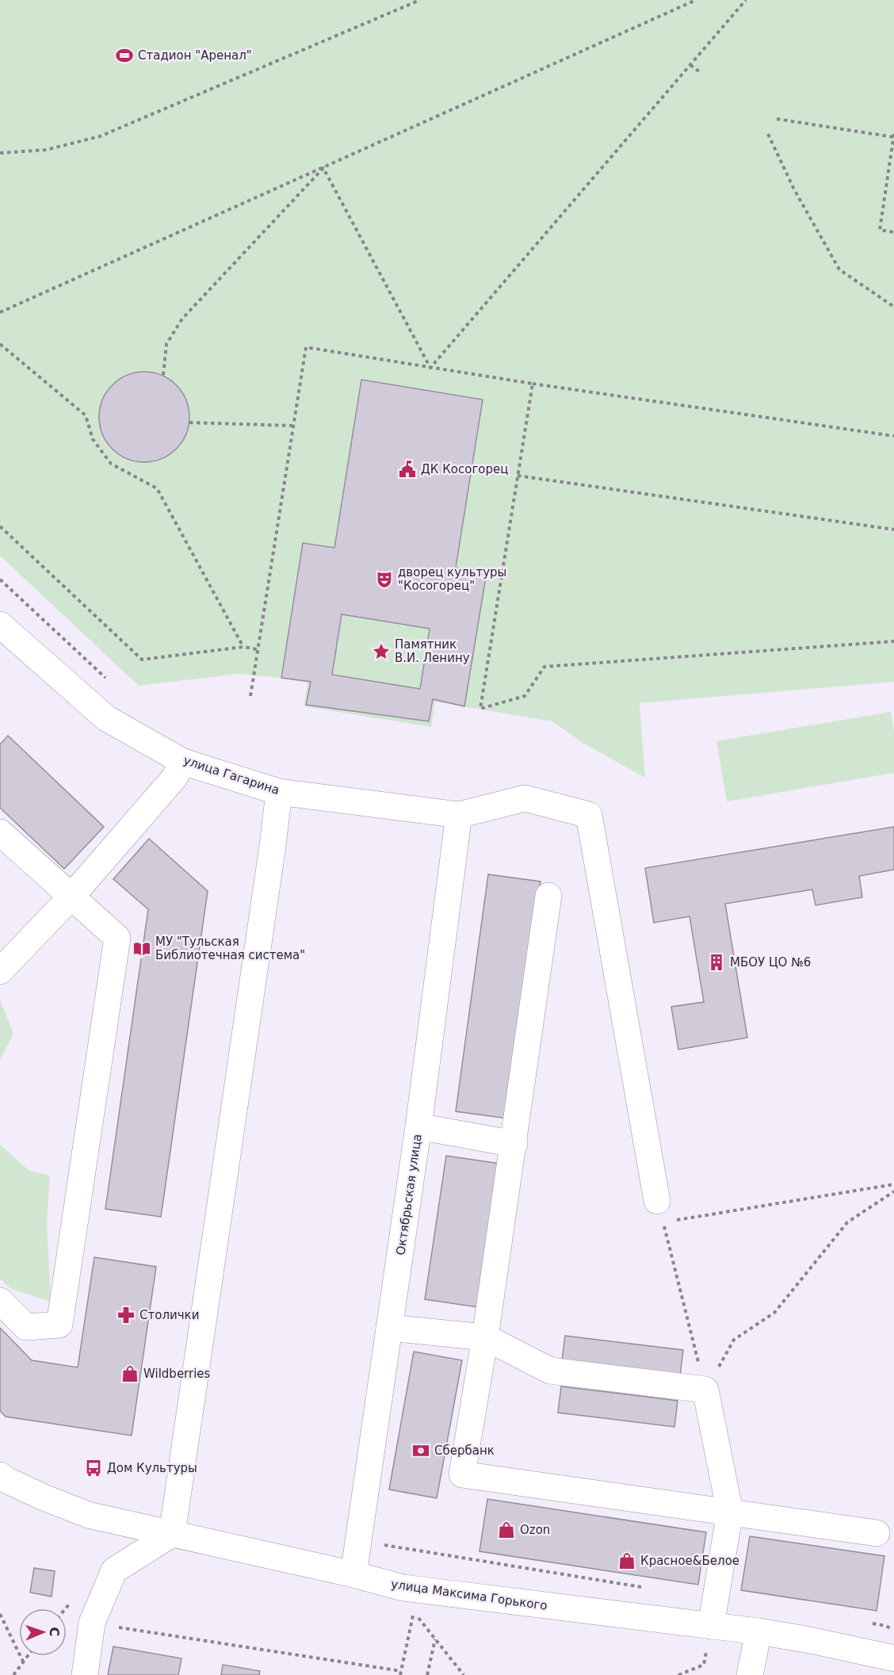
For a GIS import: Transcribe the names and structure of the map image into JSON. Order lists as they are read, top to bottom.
{
  "streets": {
    "street": ["улица Гагарина", "Октябрьская улица", "улица Максима Горького"]
  },
  "crossings": [
    ["улица Гагарина", "Октябрьская улица"],
    ["Октябрьская улица", "улица Максима Горького"]
  ],
  "places": {
    "sports": ["Стадион \"Аренал\""],
    "public building": ["ДК Косогорец"],
    "theatre": ["дворец культуры \"Косогорец\""],
    "place": ["Памятник В.И. Ленину"],
    "library": ["МУ \"Тульская Библиотечная система\""],
    "building": ["МБОУ ЦО №6"],
    "pharmacy": ["Столички"],
    "shop": ["Wildberries", "Ozon", "Красное&Белое"],
    "bank": ["Сбербанк"],
    "bus stop": ["Дом Культуры"]
  },
  "north": "right"
}
